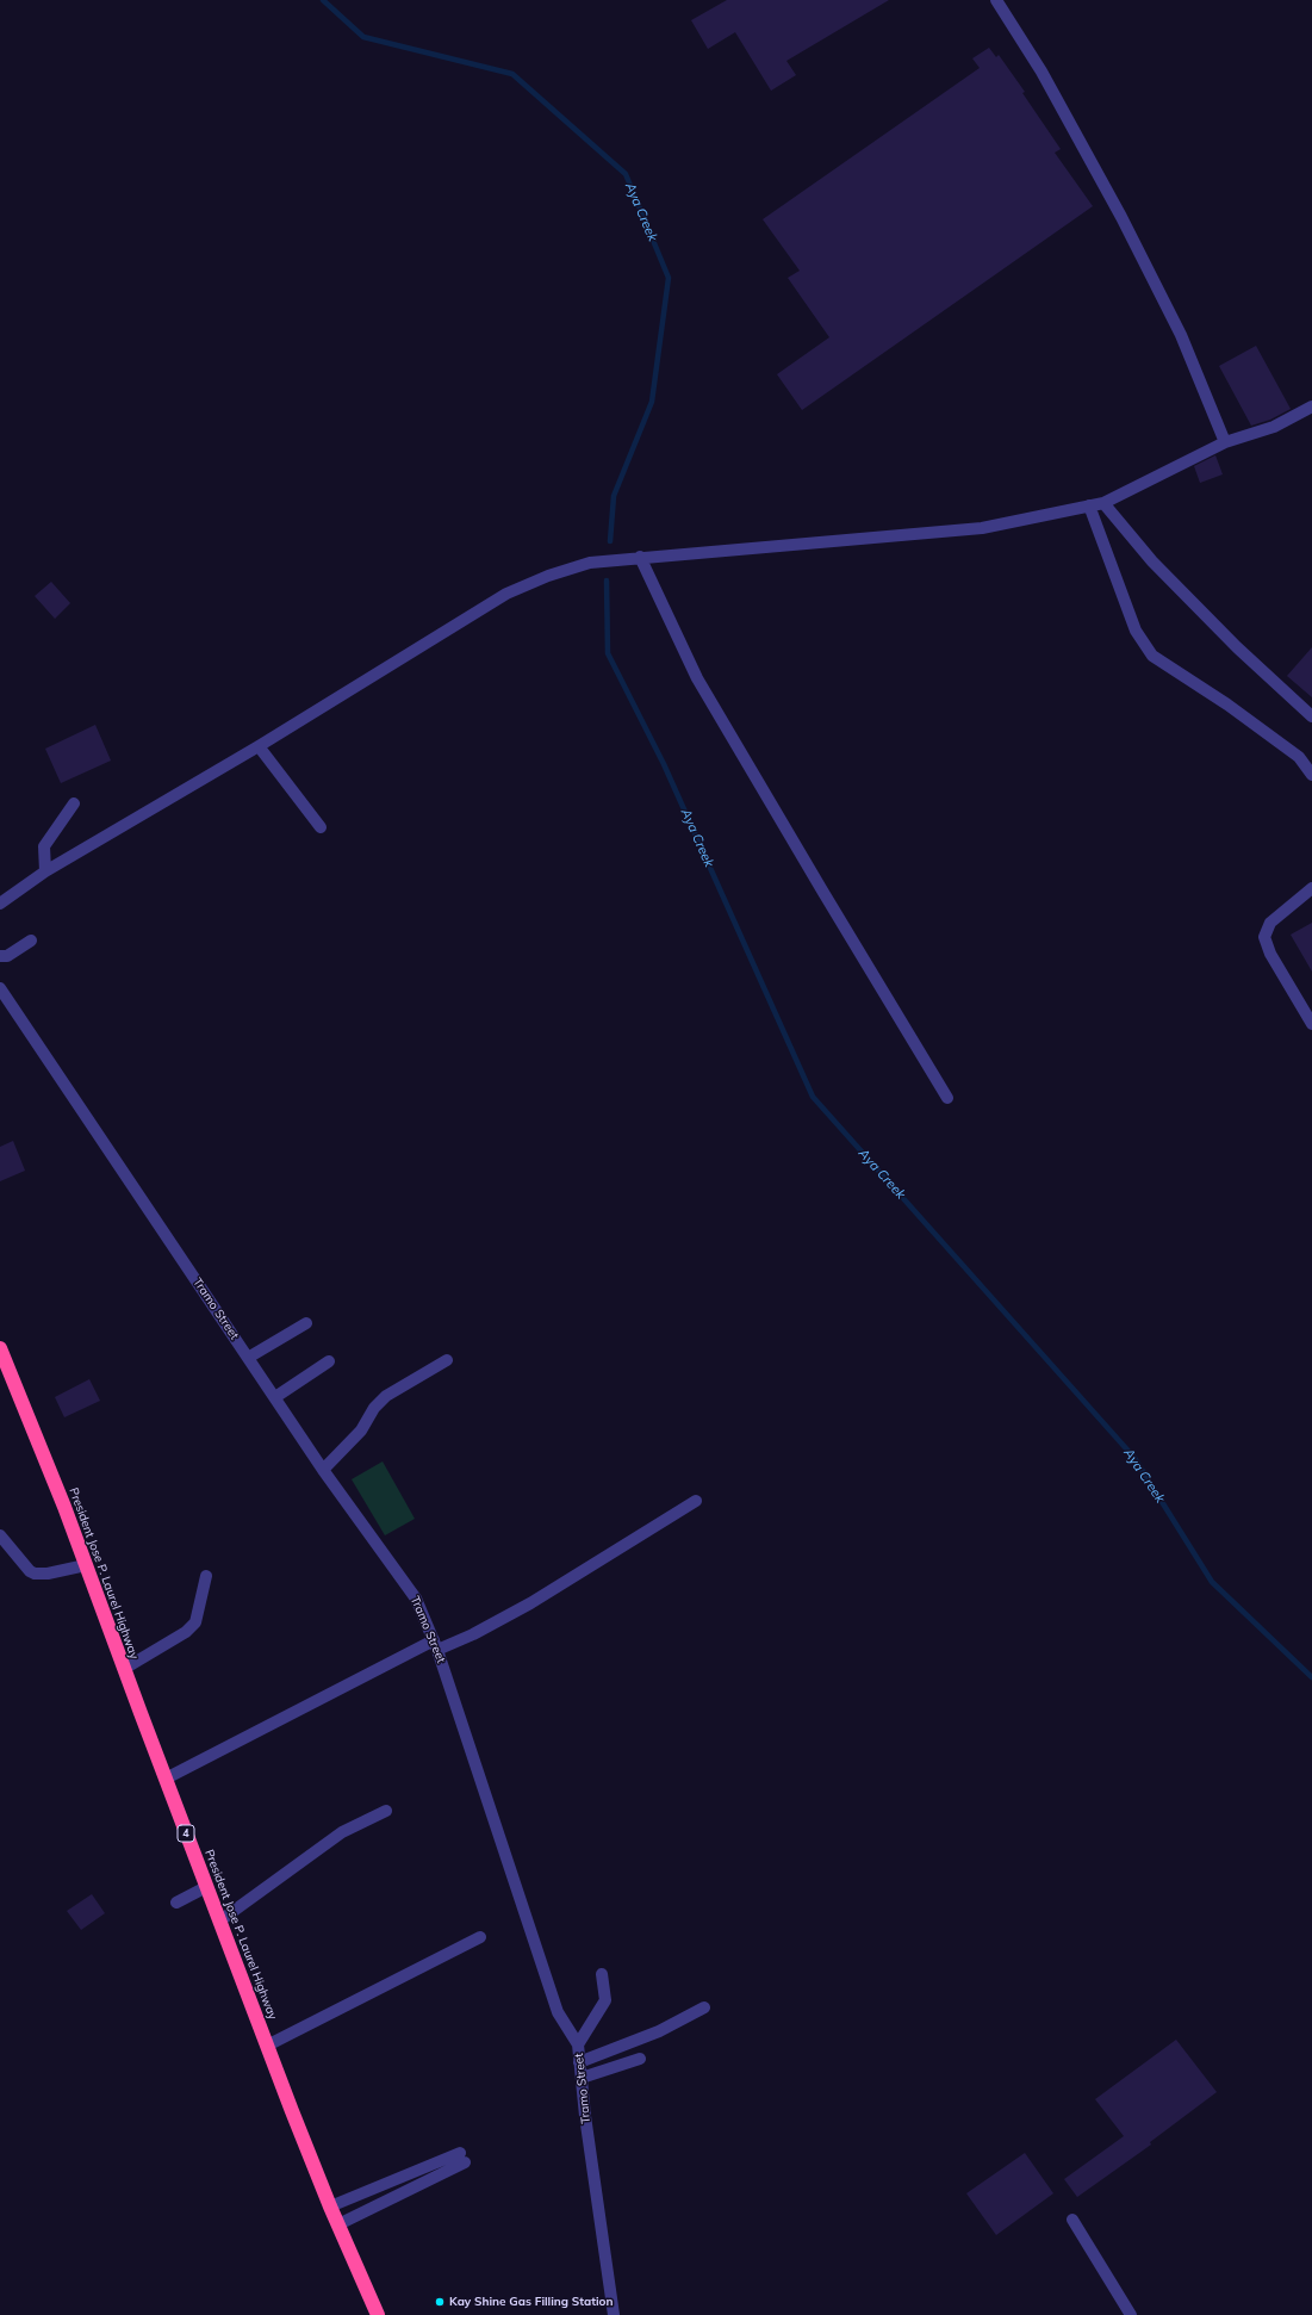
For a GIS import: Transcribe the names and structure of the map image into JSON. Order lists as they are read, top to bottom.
{
  "streets": {
    "highway": ["President Jose P. Laurel Highway", "4"],
    "street": ["Tramo Street"]
  },
  "water": ["Aya Creek"],
  "places": ["Kay Shine Gas Filling Station"]
}
